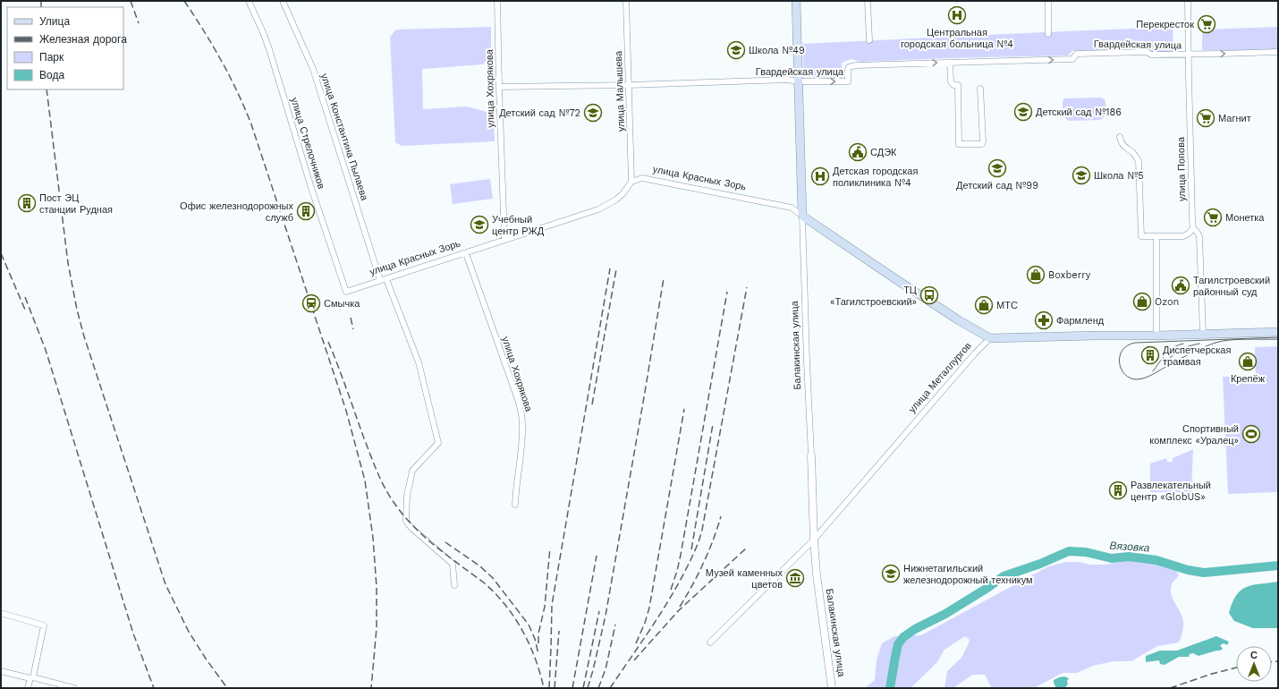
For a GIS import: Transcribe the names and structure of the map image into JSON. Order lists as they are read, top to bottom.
{
  "streets": {
    "main road": ["улица Красных Зорь", "Балакинская улица"],
    "street": [
      "Гвардейская улица",
      "улица Хохрякова",
      "улица Малышева",
      "улица Константина Пылаева",
      "улица Стрелочников",
      "улица Попова",
      "улица Металлургов"
    ]
  },
  "crossings": [
    ["Гвардейская улица", "улица Хохрякова"],
    ["Гвардейская улица", "улица Малышева"],
    ["Гвардейская улица", "улица Попова"],
    ["Гвардейская улица", "Балакинская улица"],
    ["улица Хохрякова", "улица Красных Зорь"],
    ["улица Малышева", "улица Красных Зорь"],
    ["улица Константина Пылаева", "улица Красных Зорь"],
    ["улица Стрелочников", "улица Красных Зорь"],
    ["улица Красных Зорь", "Балакинская улица"],
    ["улица Красных Зорь", "улица Металлургов"],
    ["Балакинская улица", "улица Металлургов"]
  ],
  "one_way": ["Гвардейская улица"],
  "water": ["Вязовка"],
  "places": {
    "hospital": ["Центральная городская больница №4", "Детская городская поликлиника №4"],
    "supermarket": ["Перекресток", "Магнит", "Монетка"],
    "school or university": [
      "Школа №49",
      "Детский сад №186",
      "Детский сад №72",
      "Детский сад №99",
      "Школа №5",
      "Учебный центр РЖД",
      "Нижнетагильский железнодорожный техникум"
    ],
    "public building": ["СДЭК", "Тагилстроевский районный суд"],
    "building": [
      "Пост ЭЦ станции Рудная",
      "Офис железнодорожных служб",
      "Диспетчерская трамвая",
      "Развлекательный центр «GlobUS»"
    ],
    "shop": [
      "Boxberry",
      "Ozon",
      "МТС",
      "Крепёж"
    ],
    "bus stop": ["ТЦ «Тагилстроевский»"],
    "station": ["Смычка"],
    "pharmacy": ["Фармленд"],
    "sports": ["Спортивный комплекс «Уралец»"],
    "museum": ["Музей каменных цветов"]
  },
  "legend": [
    "Улица",
    "Железная дорога",
    "Парк",
    "Вода"
  ],
  "north": "top"
}
